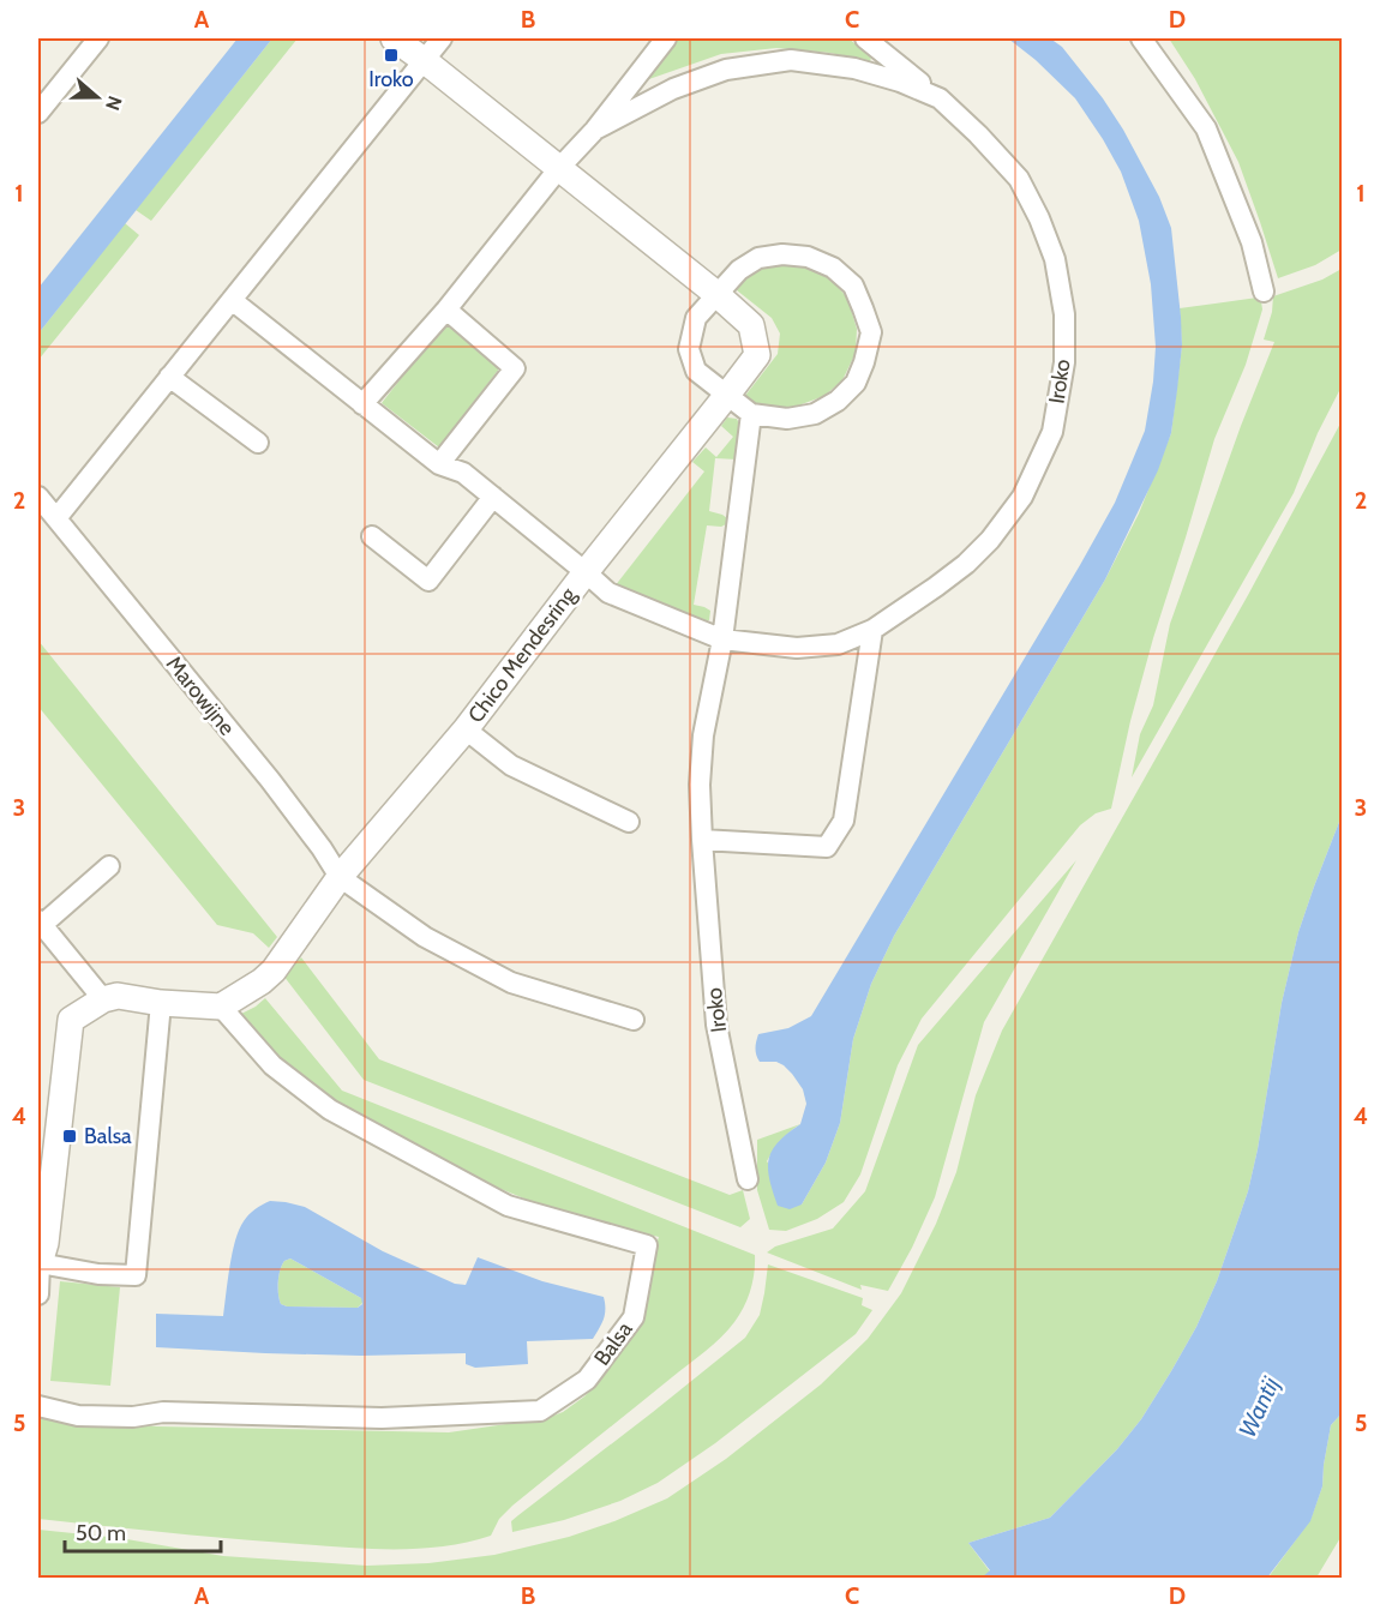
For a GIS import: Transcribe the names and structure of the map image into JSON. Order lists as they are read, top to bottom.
{
  "streets": {
    "street": [
      "Iroko",
      "Chico Mendesring",
      "Marowijne",
      "Balsa"
    ]
  },
  "crossings": [
    ["Iroko", "Chico Mendesring"],
    ["Chico Mendesring", "Marowijne"],
    ["Chico Mendesring", "Balsa"]
  ],
  "water": ["Wantij"],
  "places": {
    "transit": ["Iroko", "Balsa"]
  },
  "scale_bar": "50 m",
  "north": "right",
  "grid": {
    "columns": [
      "A",
      "B",
      "C",
      "D"
    ],
    "rows": [
      "1",
      "2",
      "3",
      "4",
      "5"
    ]
  }
}
